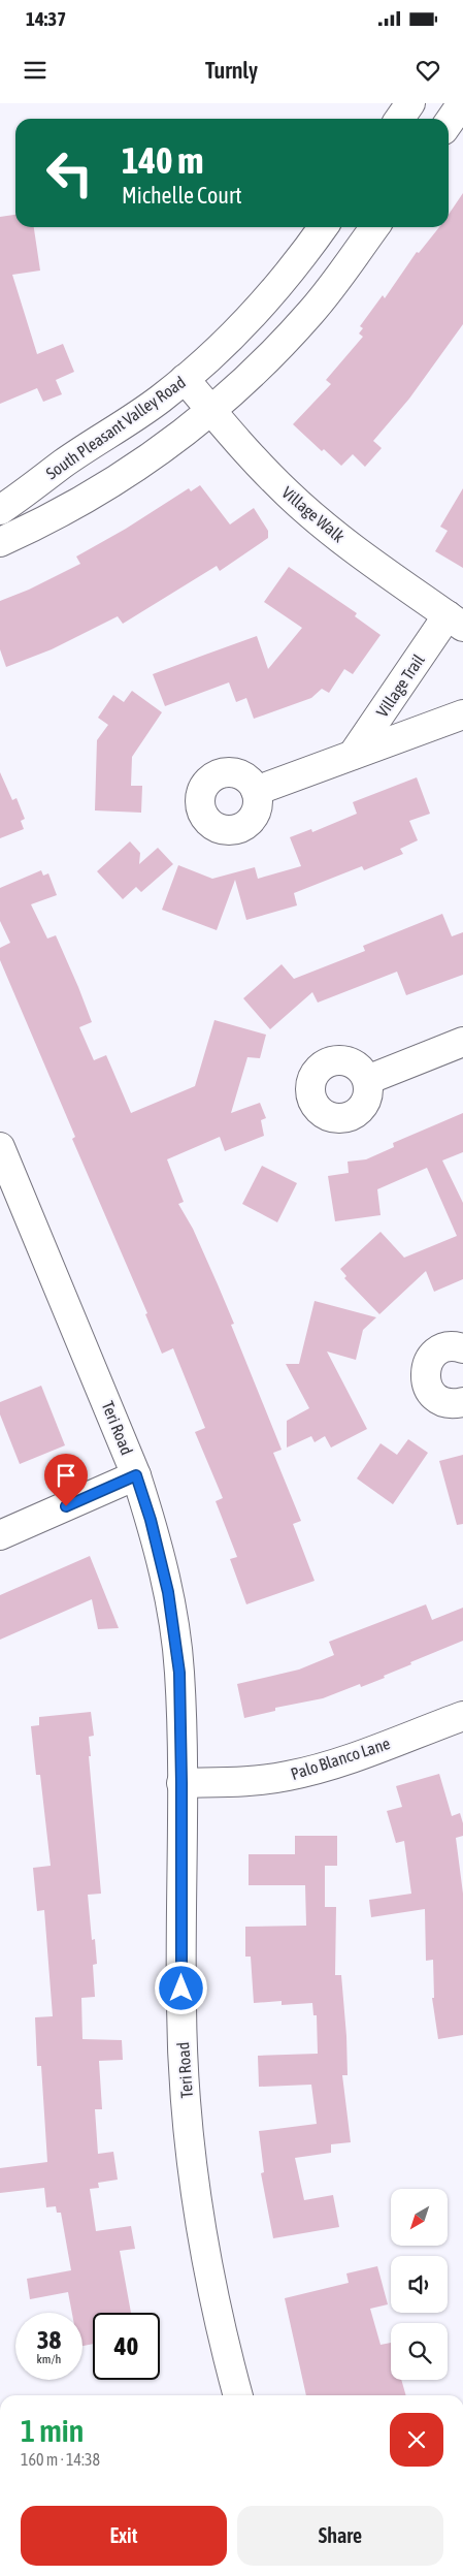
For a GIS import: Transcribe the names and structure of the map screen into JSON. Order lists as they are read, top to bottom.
{
  "streets": {
    "street": [
      "South Pleasant Valley Road",
      "Village Walk",
      "Village Trail",
      "Teri Road",
      "Palo Blanco Lane"
    ]
  },
  "crossings": [
    ["South Pleasant Valley Road", "Village Walk"],
    ["Village Walk", "Village Trail"],
    ["Teri Road", "Palo Blanco Lane"]
  ],
  "north": "bottom left",
  "page": {
    "status": "14:37",
    "header": "Turnly",
    "turn": ["140 m", "Michelle Court"],
    "speed": "38 km/h",
    "limit": "40",
    "heading": ["1 min", "160 m · 14:38"],
    "buttons": ["Exit", "Share"]
  }
}
